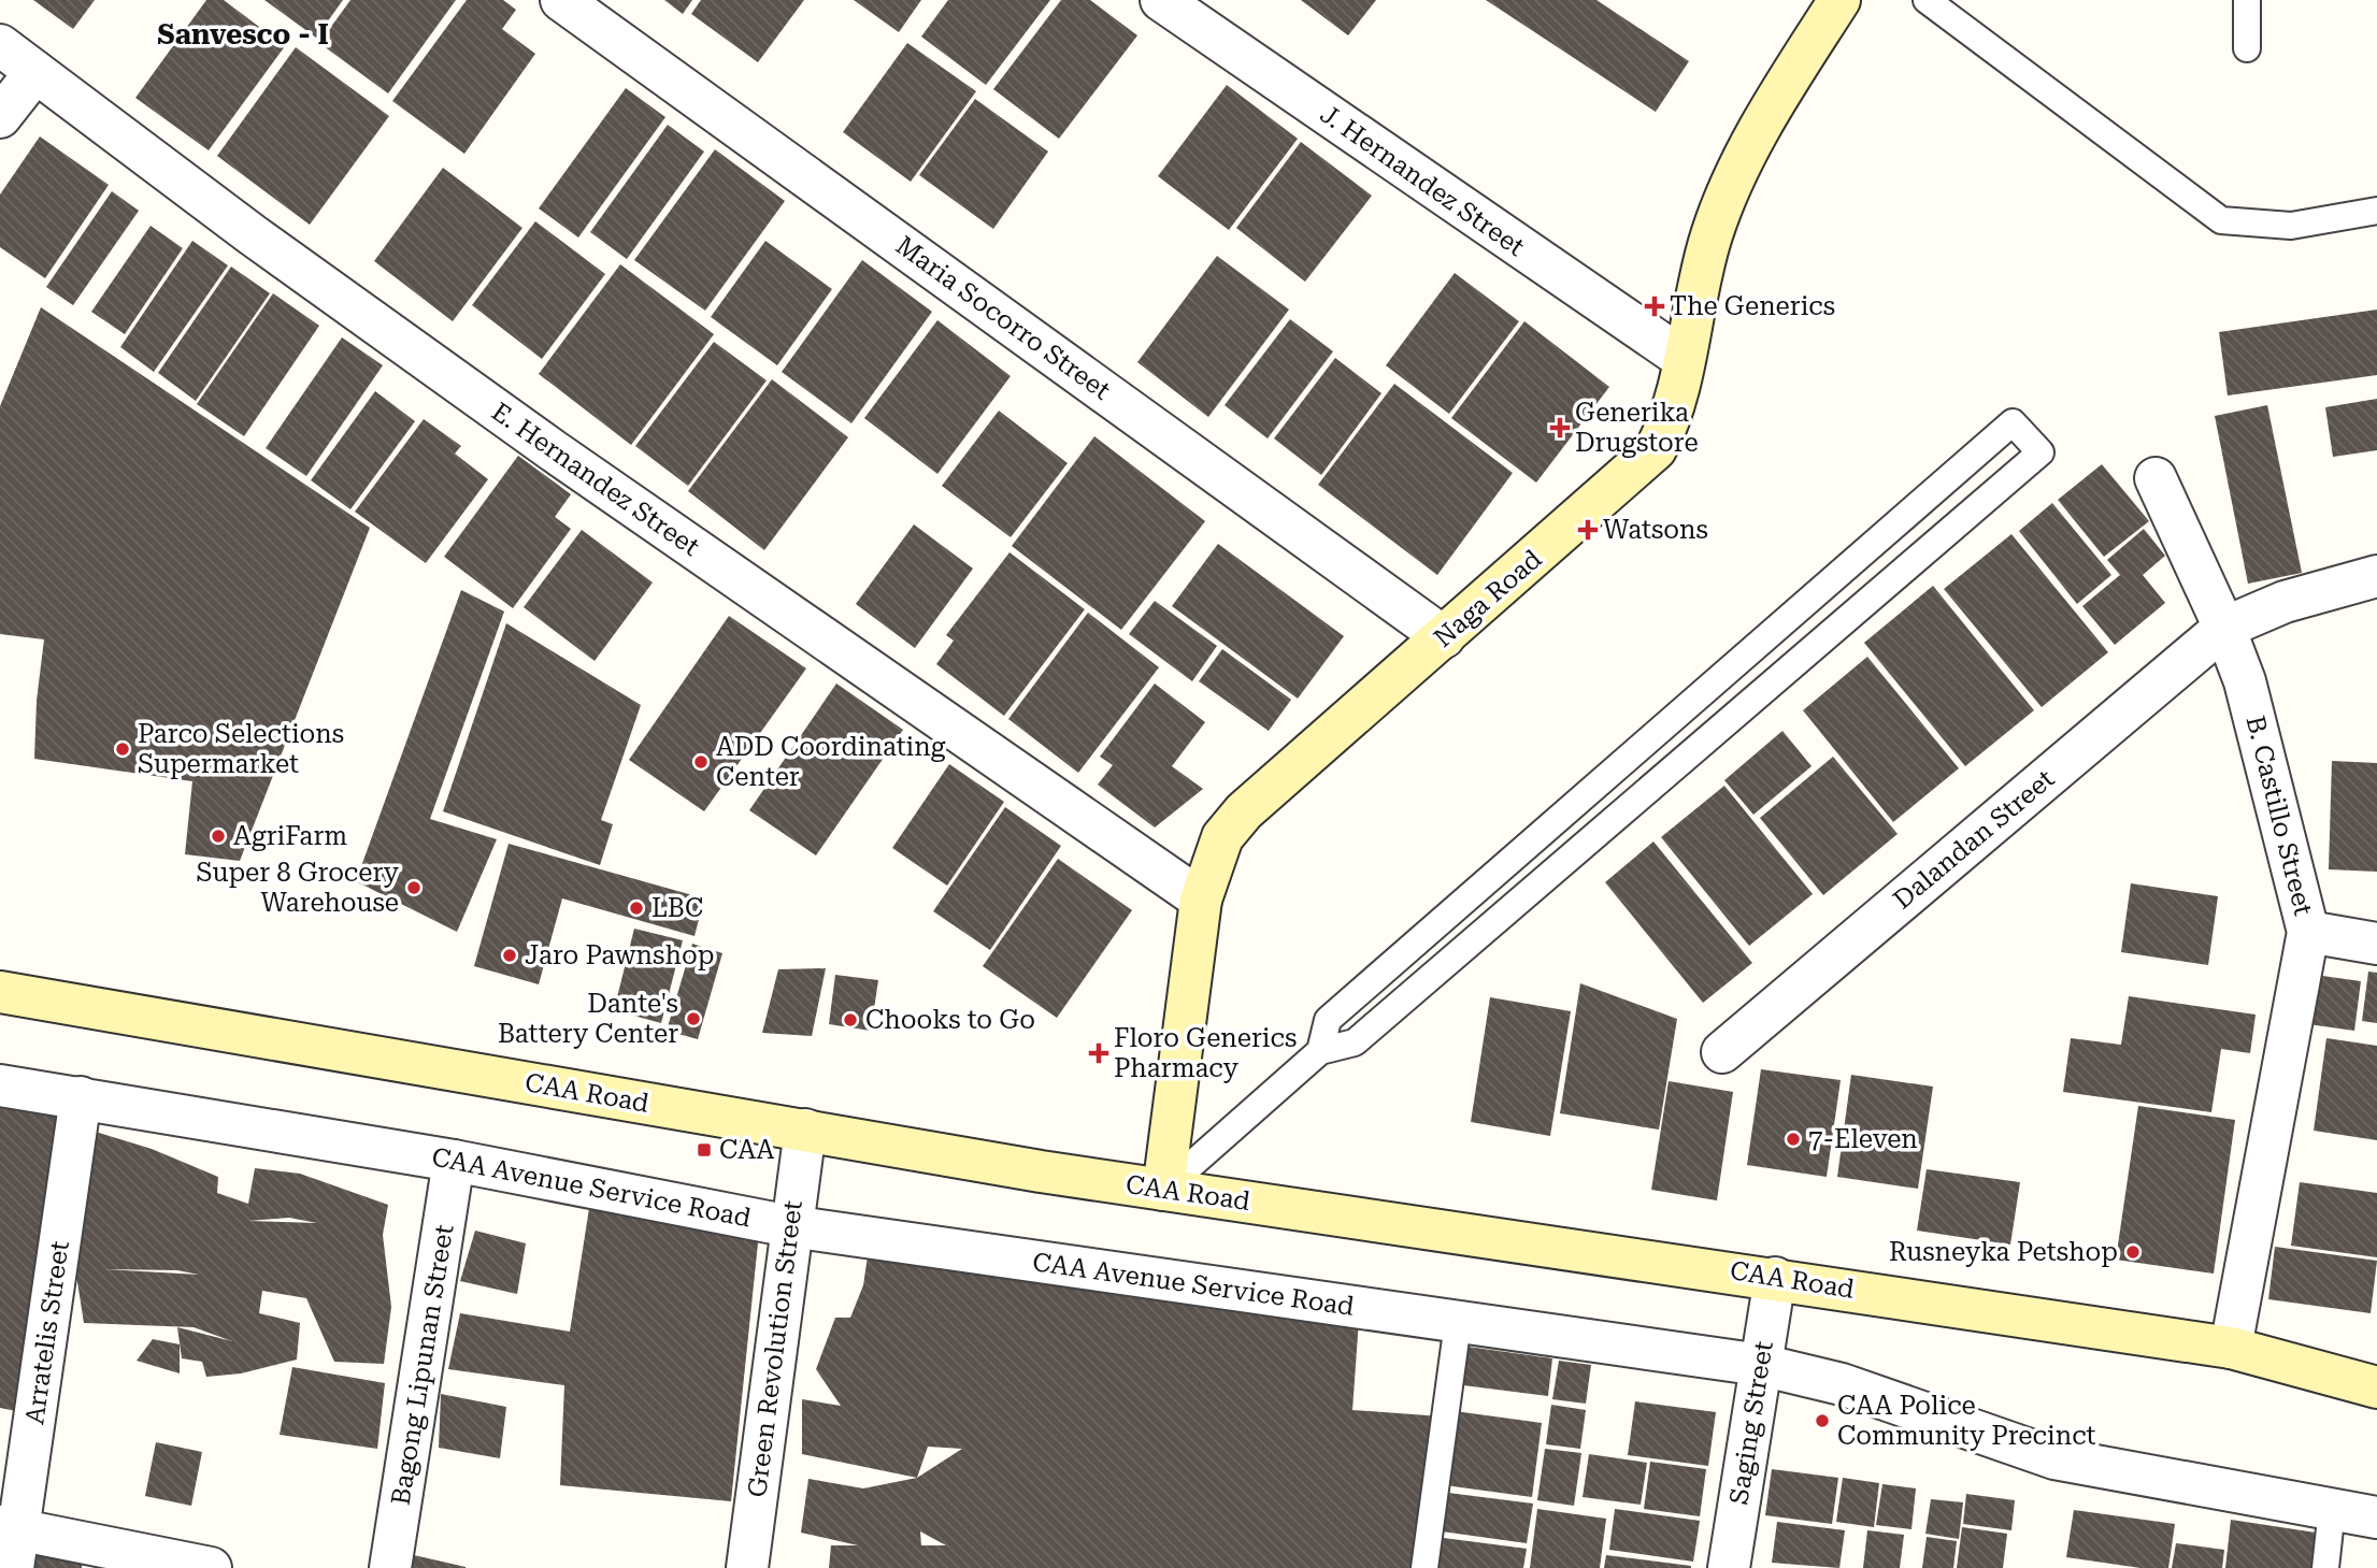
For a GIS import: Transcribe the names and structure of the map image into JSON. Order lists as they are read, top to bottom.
{
  "streets": {
    "main road": ["Naga Road", "CAA Road"],
    "street": [
      "J. Hernandez Street",
      "Maria Socorro Street",
      "E. Hernandez Street",
      "B. Castillo Street",
      "Dalandan Street",
      "CAA Avenue Service Road",
      "Arratelis Street",
      "Green Revolution Street",
      "Bagong Lipunan Street",
      "Saging Street"
    ]
  },
  "crossings": [
    ["J. Hernandez Street", "Naga Road"],
    ["Maria Socorro Street", "Naga Road"],
    ["E. Hernandez Street", "Naga Road"],
    ["Naga Road", "CAA Road"],
    ["B. Castillo Street", "Dalandan Street"],
    ["B. Castillo Street", "CAA Road"],
    ["CAA Road", "Green Revolution Street"],
    ["CAA Road", "Saging Street"],
    ["CAA Avenue Service Road", "Arratelis Street"],
    ["CAA Avenue Service Road", "Green Revolution Street"],
    ["CAA Avenue Service Road", "Bagong Lipunan Street"],
    ["CAA Avenue Service Road", "Saging Street"]
  ],
  "districts": ["Sanvesco - I"],
  "places": {
    "health": [
      "The Generics",
      "Generika Drugstore",
      "Watsons",
      "Floro Generics Pharmacy"
    ],
    "other": [
      "Parco Selections Supermarket",
      "ADD Coordinating Center",
      "AgriFarm",
      "Super 8 Grocery Warehouse",
      "LBC",
      "Jaro Pawnshop",
      "Dante's Battery Center",
      "Chooks to Go",
      "7-Eleven",
      "Rusneyka Petshop",
      "CAA Police Community Precinct"
    ],
    "transit": ["CAA"]
  }
}
